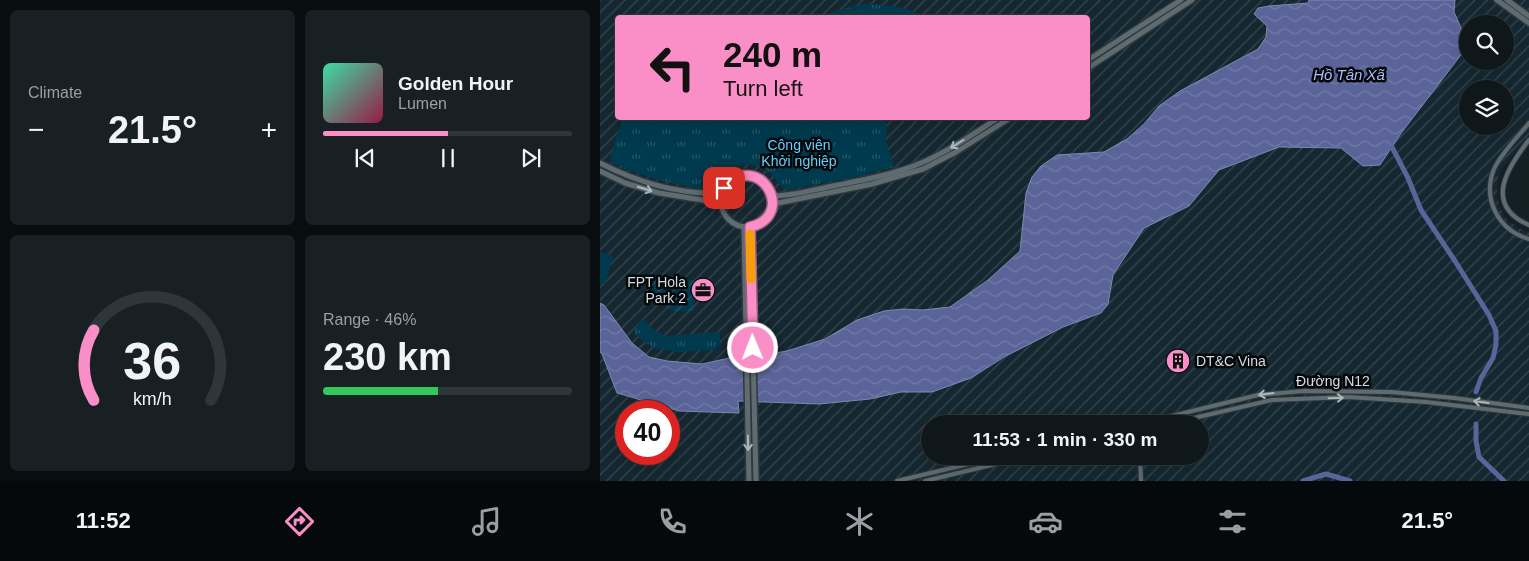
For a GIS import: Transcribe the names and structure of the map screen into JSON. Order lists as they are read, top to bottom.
{
  "streets": {
    "street": ["Đường N12"]
  },
  "water": ["Hồ Tân Xã"],
  "parks": ["Công viên Khởi nghiệp"],
  "places": {
    "office": ["FPT Hola Park 2"],
    "building": ["DT&C Vina"]
  },
  "page": {
    "tile": [
      "Climate",
      ["Range · 46%", "230 km"]
    ],
    "turn": ["240 m", "Turn left"],
    "song": ["Golden Hour", "Lumen"],
    "heat": ["−", "21.5°", "+"],
    "limit": "40",
    "trip": "11:53 · 1 min · 330 m",
    "tabs": ["11:52", "21.5°"],
    "gauge": ["36", "km/h"]
  }
}
